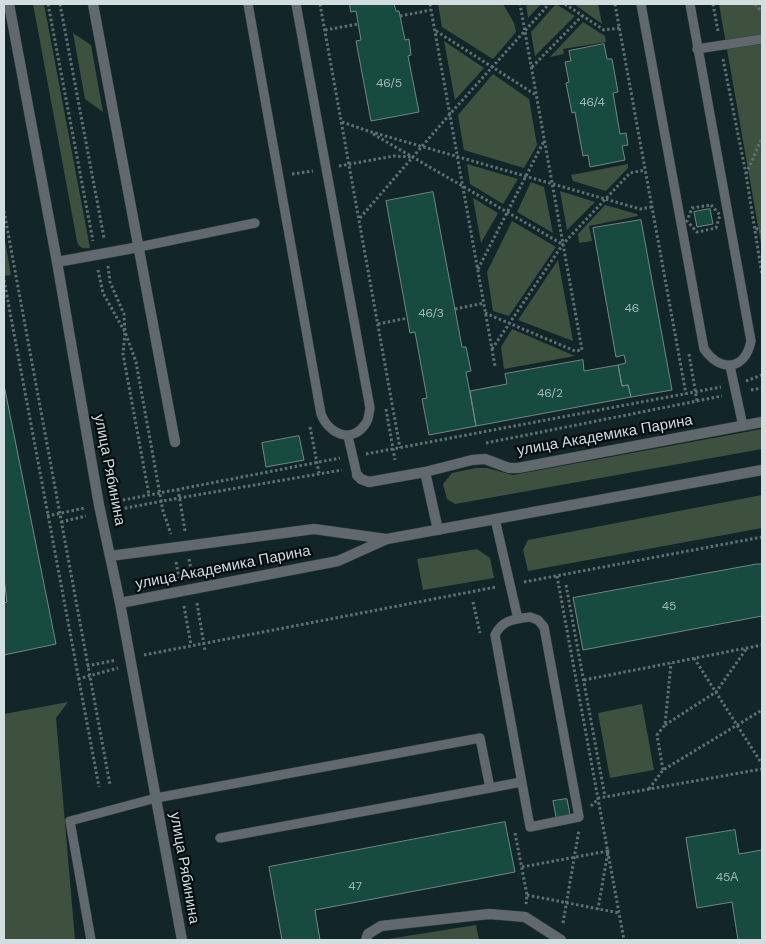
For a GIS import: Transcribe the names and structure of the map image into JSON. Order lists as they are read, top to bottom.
{
  "streets": {
    "street": ["улица Академика Парина", "улица Рябинина"]
  },
  "crossings": [
    ["улица Академика Парина", "улица Рябинина"]
  ],
  "house_numbers": [
    "46/5",
    "46/4",
    "46",
    "46/3",
    "46/2",
    "45",
    "45А",
    "47"
  ]
}
